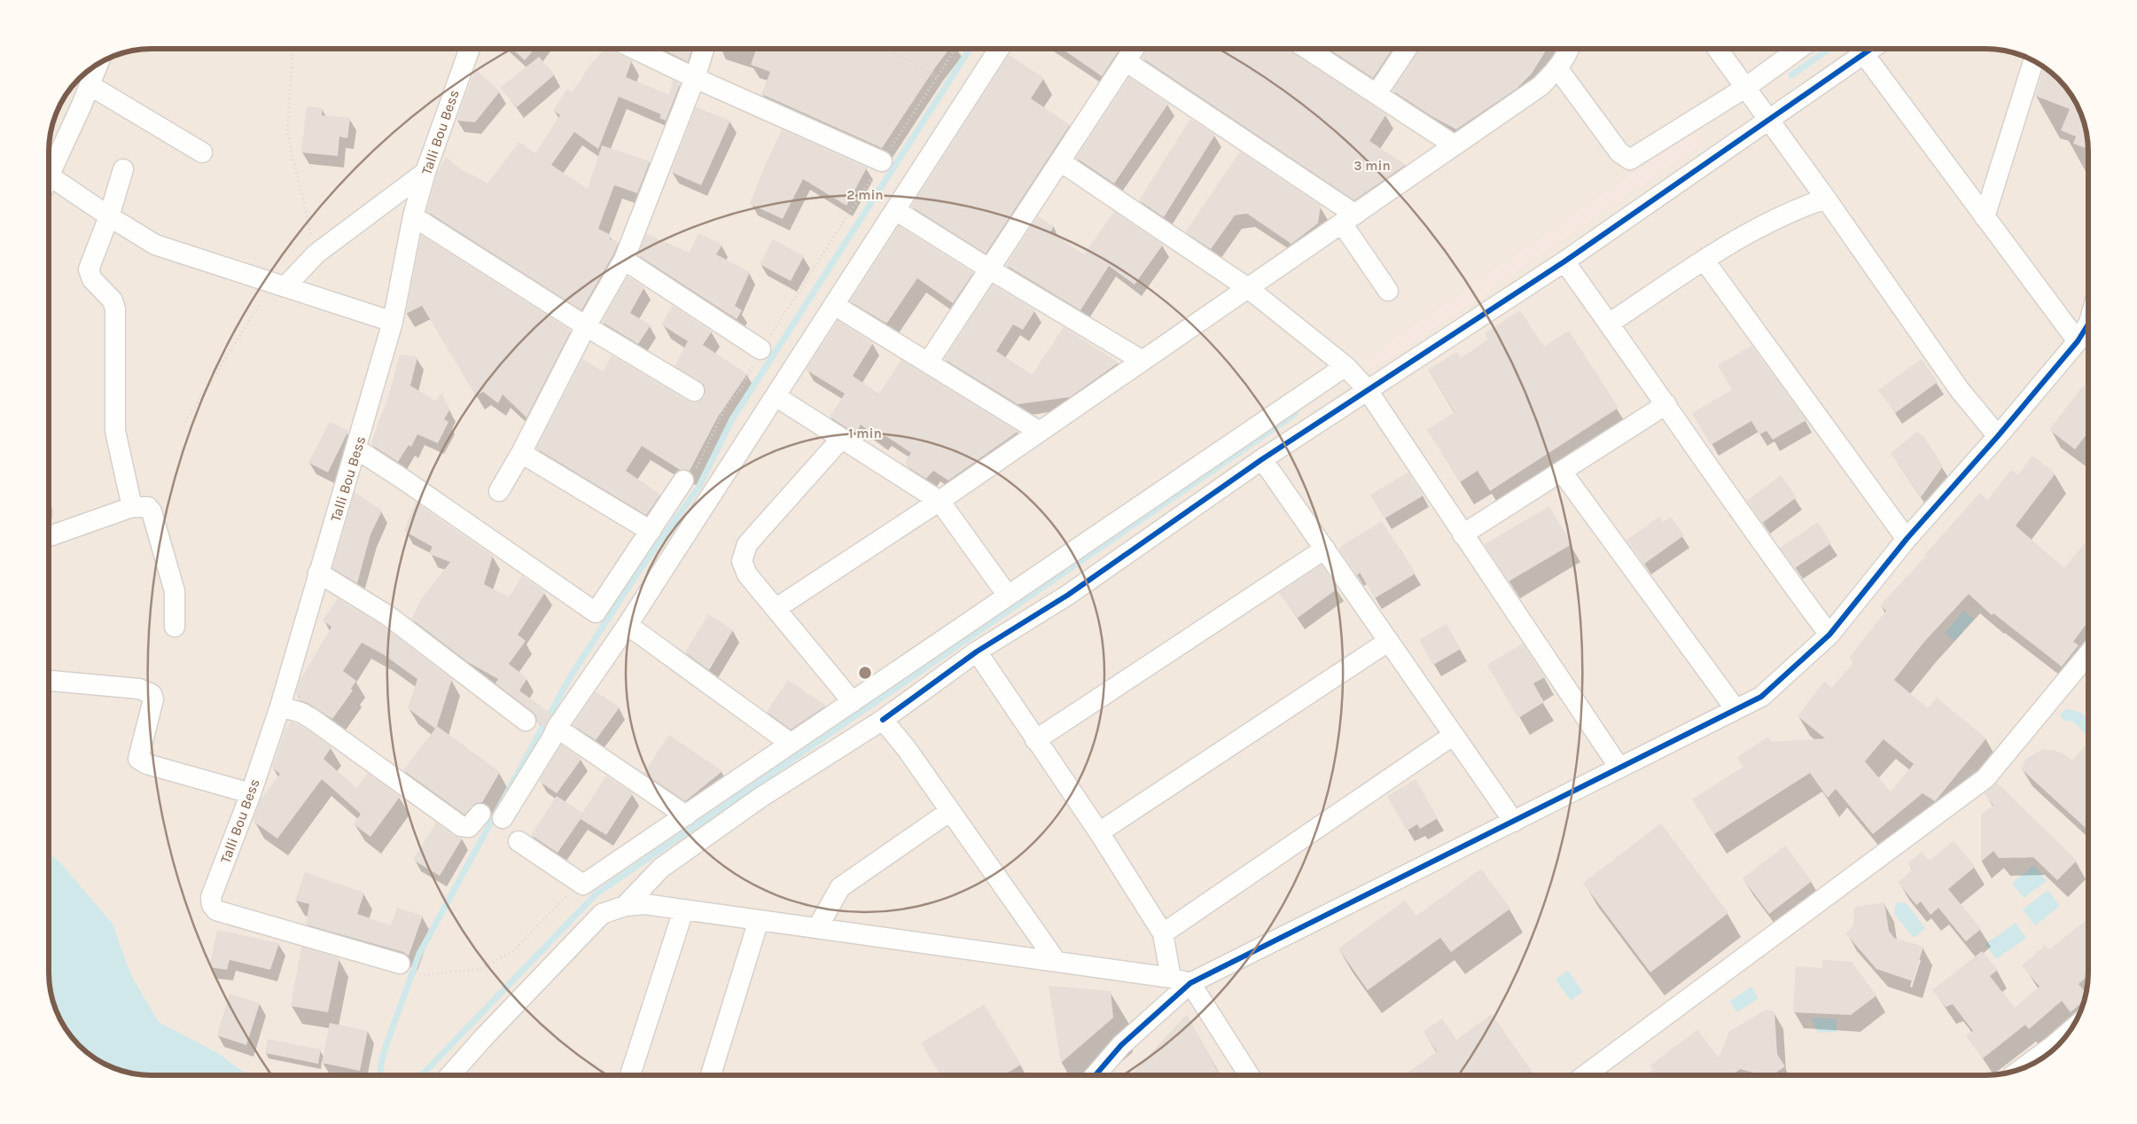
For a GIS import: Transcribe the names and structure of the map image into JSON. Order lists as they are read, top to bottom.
{
  "streets": {
    "street": ["Talli Bou Bess"]
  },
  "rings": ["3 min", "2 min", "1 min"]
}
